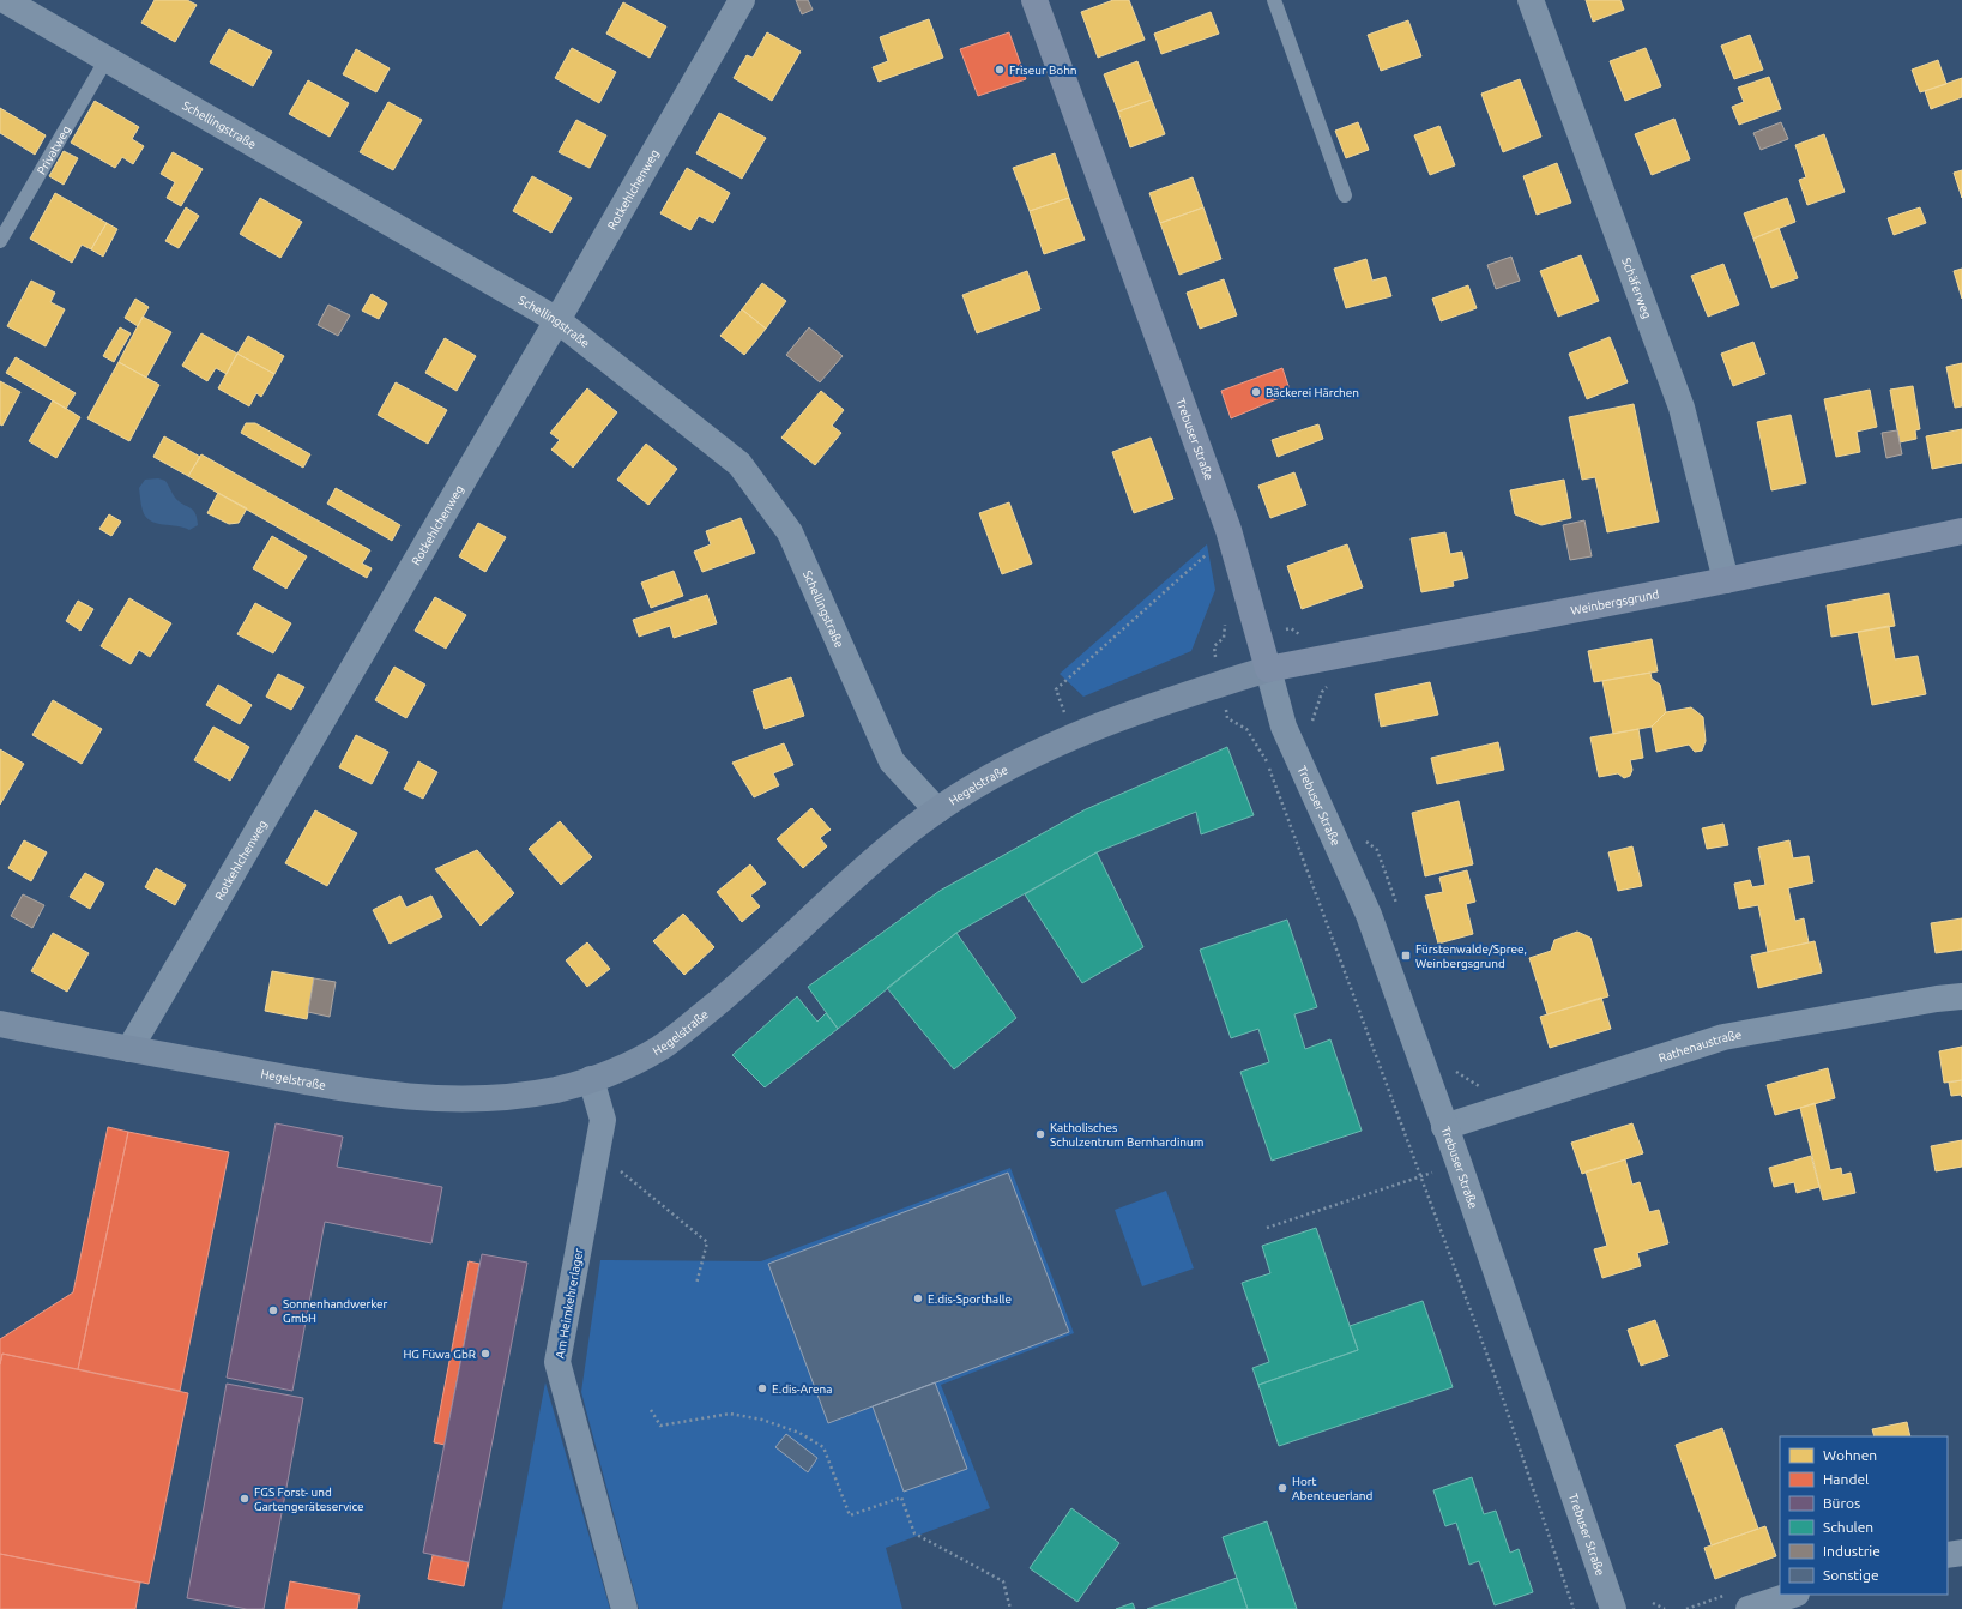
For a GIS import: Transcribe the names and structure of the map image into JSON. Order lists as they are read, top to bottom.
{
  "streets": {
    "main road": ["Trebuser Straße", "Weinbergsgrund", "Hegelstraße"],
    "street": [
      "Schellingstraße",
      "Rotkehlchenweg",
      "Schäferweg",
      "Rathenaustraße",
      "Am Heimkehrerlager"
    ],
    "lane": ["Privatweg"]
  },
  "crossings": [
    ["Schellingstraße", "Privatweg"],
    ["Schellingstraße", "Rotkehlchenweg"],
    ["Schellingstraße", "Hegelstraße"],
    ["Rotkehlchenweg", "Hegelstraße"],
    ["Schäferweg", "Weinbergsgrund"],
    ["Trebuser Straße", "Weinbergsgrund"],
    ["Trebuser Straße", "Hegelstraße"],
    ["Trebuser Straße", "Rathenaustraße"],
    ["Weinbergsgrund", "Hegelstraße"],
    ["Hegelstraße", "Am Heimkehrerlager"]
  ],
  "places": {
    "other": [
      "Friseur Bohn",
      "Bäckerei Härchen",
      "Katholisches Schulzentrum Bernhardinum",
      "E.dis-Sporthalle",
      "Sonnenhandwerker GmbH",
      "HG Füwa GbR",
      "E.dis-Arena",
      "Hort Abenteuerland",
      "FGS Forst- und Gartengeräteservice"
    ],
    "transit": ["Fürstenwalde/Spree, Weinbergsgrund"]
  },
  "legend": [
    "Wohnen",
    "Handel",
    "Büros",
    "Schulen",
    "Industrie",
    "Sonstige"
  ]
}
